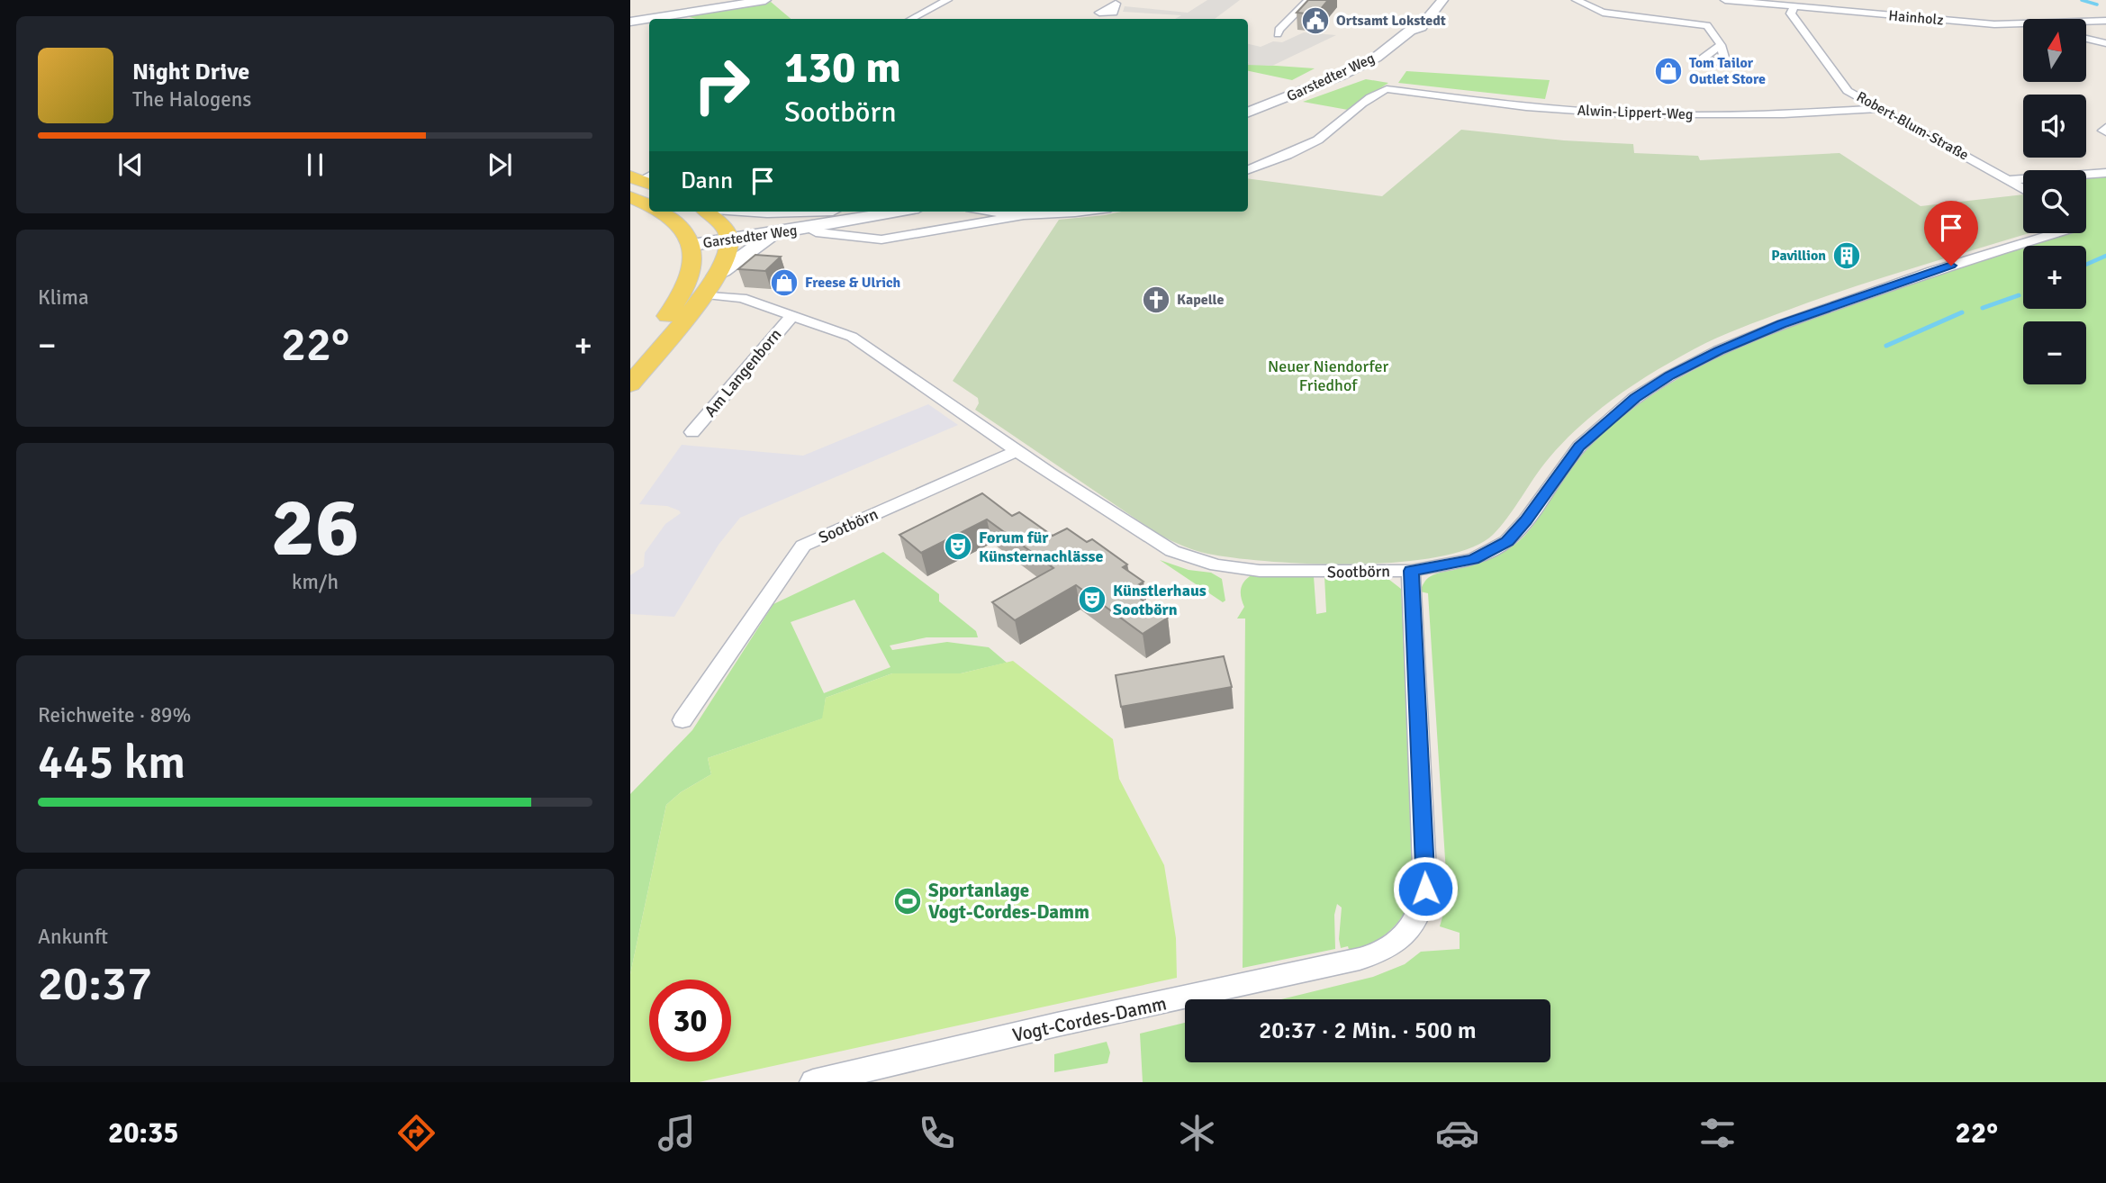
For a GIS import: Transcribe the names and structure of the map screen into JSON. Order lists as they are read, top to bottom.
{
  "streets": {
    "main road": ["Garstedter Weg"],
    "street": [
      "Hainholz",
      "Alwin-Lippert-Weg",
      "Robert-Blum-Straße",
      "Am Langenborn",
      "Sootbörn",
      "Vogt-Cordes-Damm"
    ]
  },
  "crossings": [
    ["Hainholz", "Robert-Blum-Straße"],
    ["Alwin-Lippert-Weg", "Robert-Blum-Straße"],
    ["Am Langenborn", "Sootbörn"],
    ["Sootbörn", "Vogt-Cordes-Damm"]
  ],
  "parks": ["Neuer Niendorfer Friedhof"],
  "places": {
    "public building": ["Ortsamt Lokstedt"],
    "shop": ["Tom Tailor Outlet Store", "Freese & Ulrich"],
    "building": ["Pavillion"],
    "church": ["Kapelle"],
    "theatre": ["Forum für Künsternachlässe", "Künstlerhaus Sootbörn"],
    "sports": ["Sportanlage Vogt-Cordes-Damm"]
  },
  "north": "top",
  "page": {
    "map_buttons": ["+", "−"],
    "turn": ["130 m", "Sootbörn"],
    "song": ["Night Drive", "The Halogens"],
    "then": "Dann",
    "tile": [
      "Klima",
      ["26", "km/h"],
      ["Reichweite · 89%", "445 km"],
      ["Ankunft", "20:37"]
    ],
    "heat": ["−", "22°", "+"],
    "limit": "30",
    "trip": "20:37 · 2 Min. · 500 m",
    "tabs": ["20:35", "22°"]
  }
}
